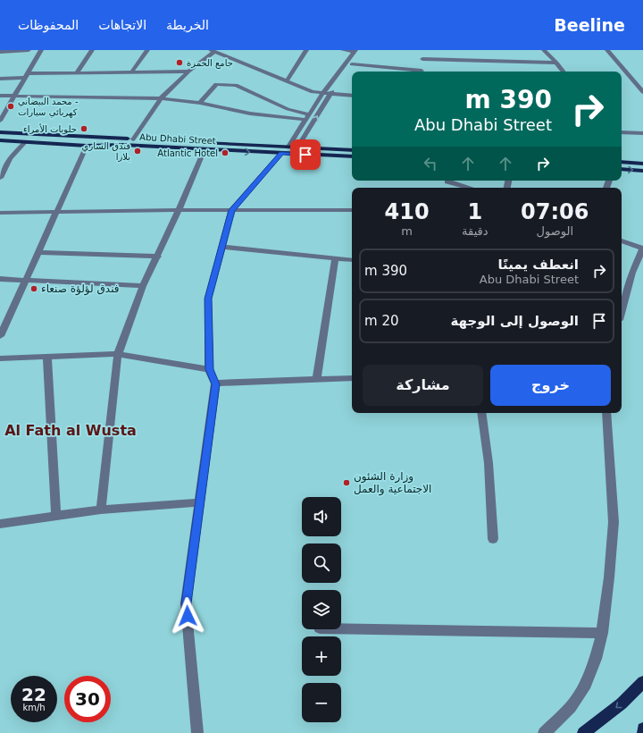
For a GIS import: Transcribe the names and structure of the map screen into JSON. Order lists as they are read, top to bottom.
{
  "streets": {
    "main road": ["Abu Dhabi Street"]
  },
  "districts": ["Al Fath al Wusta"],
  "places": [
    "جامع الحمزة",
    "محمد البيضاني - كهربائي سيارات",
    "حلويات الأمراء",
    "فندق الساري بلازا",
    "Atlantic Hotel",
    "فندق لؤلؤة صنعاء",
    "وزارة الشئون الاجتماعية والعمل"
  ],
  "page": {
    "header": "Beeline",
    "nav": ["الخريطة", "الاتجاهات", "المحفوظات"],
    "turn": ["390 m", "Abu Dhabi Street"],
    "eta": [
      "07:06",
      "الوصول",
      "1",
      "دقيقة",
      "410",
      "m"
    ],
    "list": [
      {
        "name": "انعطف يمينًا",
        "note": "Abu Dhabi Street",
        "value": "390 m"
      },
      {
        "name": "الوصول إلى الوجهة",
        "value": "20 m"
      }
    ],
    "buttons": ["خروج", "مشاركة"],
    "map_buttons": ["+", "−"],
    "speed": "22 km/h",
    "limit": "30"
  }
}
